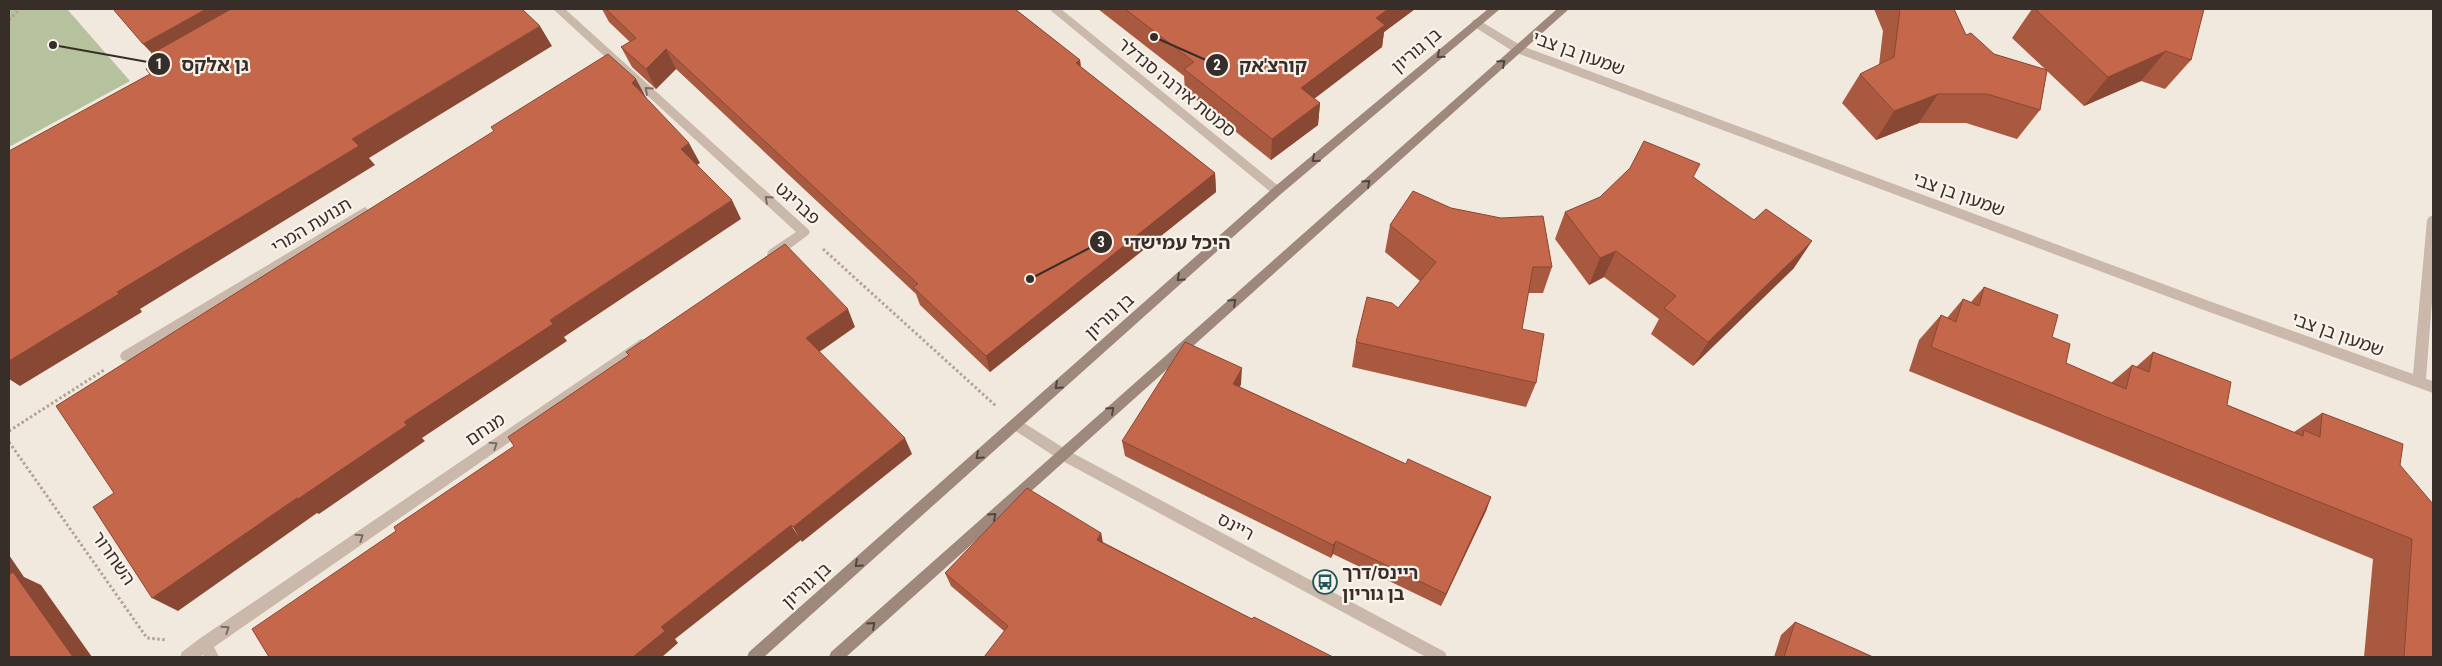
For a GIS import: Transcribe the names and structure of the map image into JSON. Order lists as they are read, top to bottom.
{
  "streets": {
    "main road": ["בן גוריון"],
    "street": [
      "שמעון בן צבי",
      "סמטת אירנה סנדלר",
      "פבריגט",
      "תנועת המרי",
      "מנחם",
      "ריינס"
    ],
    "path": ["השחרור"]
  },
  "crossings": [
    ["בן גוריון", "שמעון בן צבי"],
    ["בן גוריון", "סמטת אירנה סנדלר"],
    ["בן גוריון", "פבריגט"],
    ["בן גוריון", "ריינס"],
    ["פבריגט", "ריינס"],
    ["מנחם", "השחרור"]
  ],
  "one_way": ["פבריגט", "מנחם"],
  "places": {
    "other": ["קורצ'אק", "גן אלקס", "היכל עמישדי"],
    "bus stop": ["ריינס/דרך בן גוריון"]
  }
}
